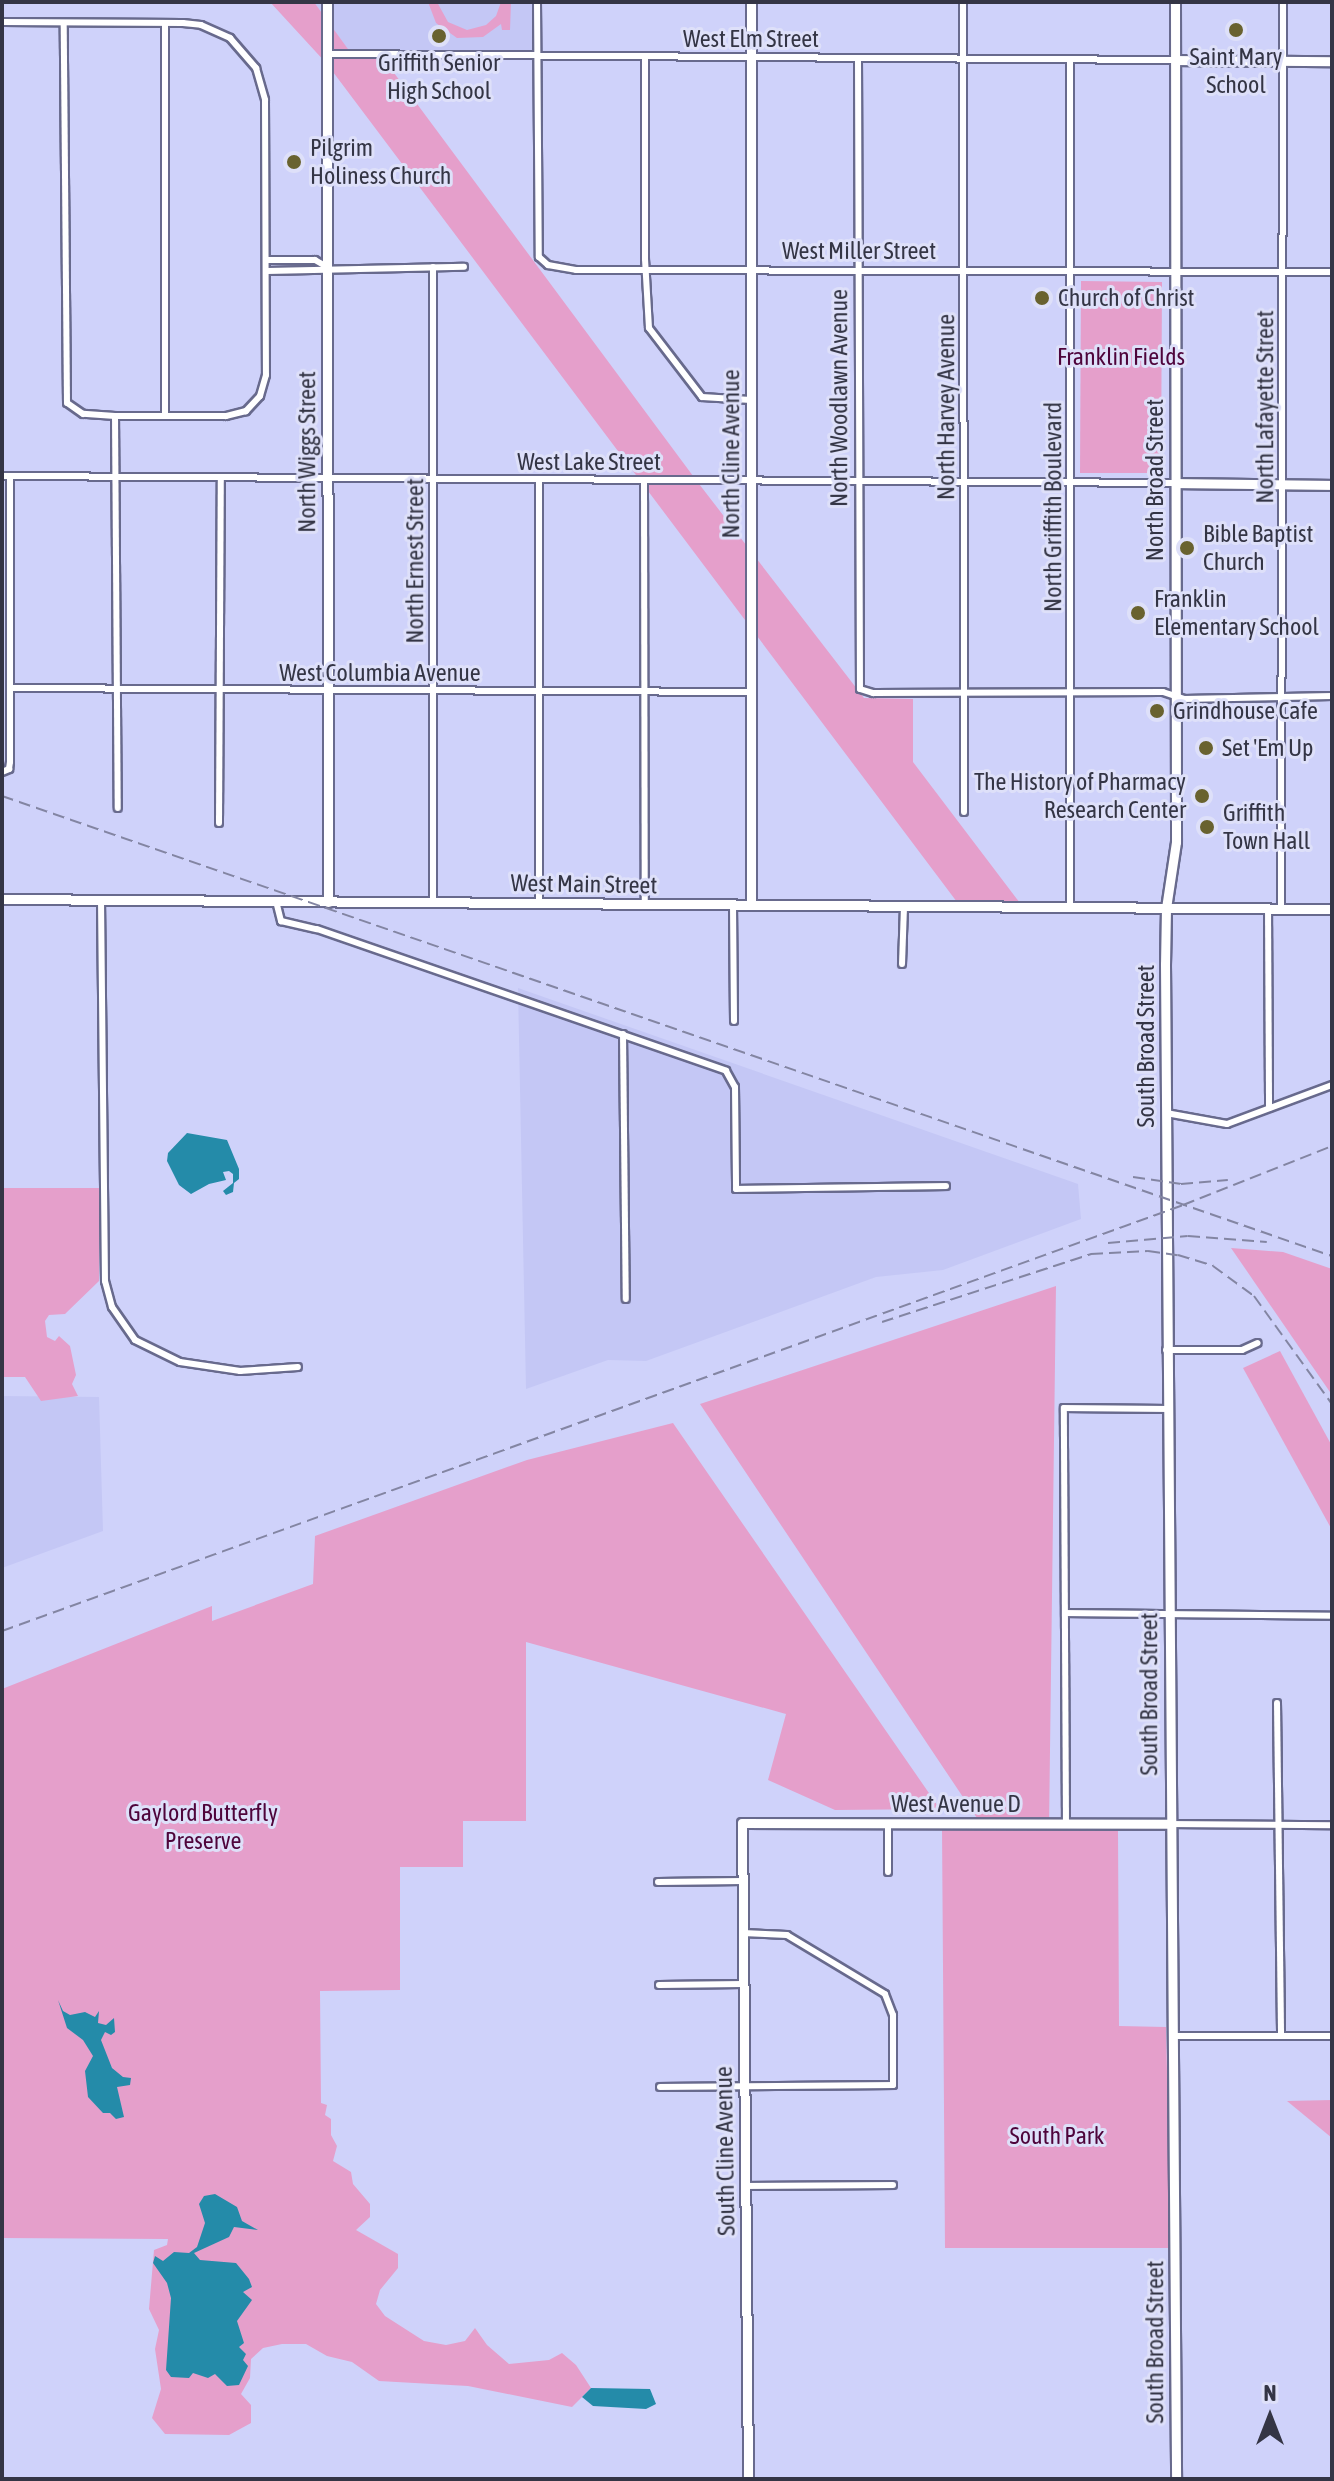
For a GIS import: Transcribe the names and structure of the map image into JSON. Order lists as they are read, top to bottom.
{
  "streets": {
    "street": [
      "West Elm Street",
      "West Miller Street",
      "North Woodlawn Avenue",
      "North Harvey Avenue",
      "North Lafayette Street",
      "North Wiggs Street",
      "North Cline Avenue",
      "West Lake Street",
      "North Broad Street",
      "North Griffith Boulevard",
      "North Ernest Street",
      "West Columbia Avenue",
      "West Main Street",
      "South Broad Street",
      "West Avenue D",
      "South Cline Avenue"
    ]
  },
  "crossings": [
    ["West Elm Street", "West Miller Street"],
    ["West Elm Street", "North Woodlawn Avenue"],
    ["West Elm Street", "North Harvey Avenue"],
    ["West Elm Street", "North Wiggs Street"],
    ["West Elm Street", "North Cline Avenue"],
    ["West Elm Street", "North Broad Street"],
    ["West Elm Street", "North Griffith Boulevard"],
    ["West Miller Street", "North Woodlawn Avenue"],
    ["West Miller Street", "North Harvey Avenue"],
    ["West Miller Street", "North Lafayette Street"],
    ["West Miller Street", "North Cline Avenue"],
    ["West Miller Street", "North Broad Street"],
    ["West Miller Street", "North Griffith Boulevard"],
    ["North Woodlawn Avenue", "North Harvey Avenue"],
    ["North Woodlawn Avenue", "West Lake Street"],
    ["North Harvey Avenue", "West Lake Street"],
    ["North Lafayette Street", "West Main Street"],
    ["North Wiggs Street", "West Lake Street"],
    ["North Wiggs Street", "West Columbia Avenue"],
    ["North Wiggs Street", "West Main Street"],
    ["North Cline Avenue", "West Lake Street"],
    ["North Cline Avenue", "West Columbia Avenue"],
    ["North Cline Avenue", "West Main Street"],
    ["West Lake Street", "North Broad Street"],
    ["West Lake Street", "North Griffith Boulevard"],
    ["West Lake Street", "North Ernest Street"],
    ["North Broad Street", "West Main Street"],
    ["North Broad Street", "South Broad Street"],
    ["North Griffith Boulevard", "West Main Street"],
    ["North Ernest Street", "West Columbia Avenue"],
    ["North Ernest Street", "West Main Street"],
    ["West Main Street", "South Broad Street"],
    ["South Broad Street", "West Avenue D"],
    ["West Avenue D", "South Cline Avenue"]
  ],
  "parks": ["Franklin Fields", "Gaylord Butterfly Preserve", "South Park"],
  "places": [
    "Saint Mary School",
    "Griffith Senior High School",
    "Pilgrim Holiness Church",
    "Church of Christ",
    "Bible Baptist Church",
    "Franklin Elementary School",
    "Grindhouse Cafe",
    "Set 'Em Up",
    "The History of Pharmacy Research Center",
    "Griffith Town Hall"
  ],
  "north": "top"
}
